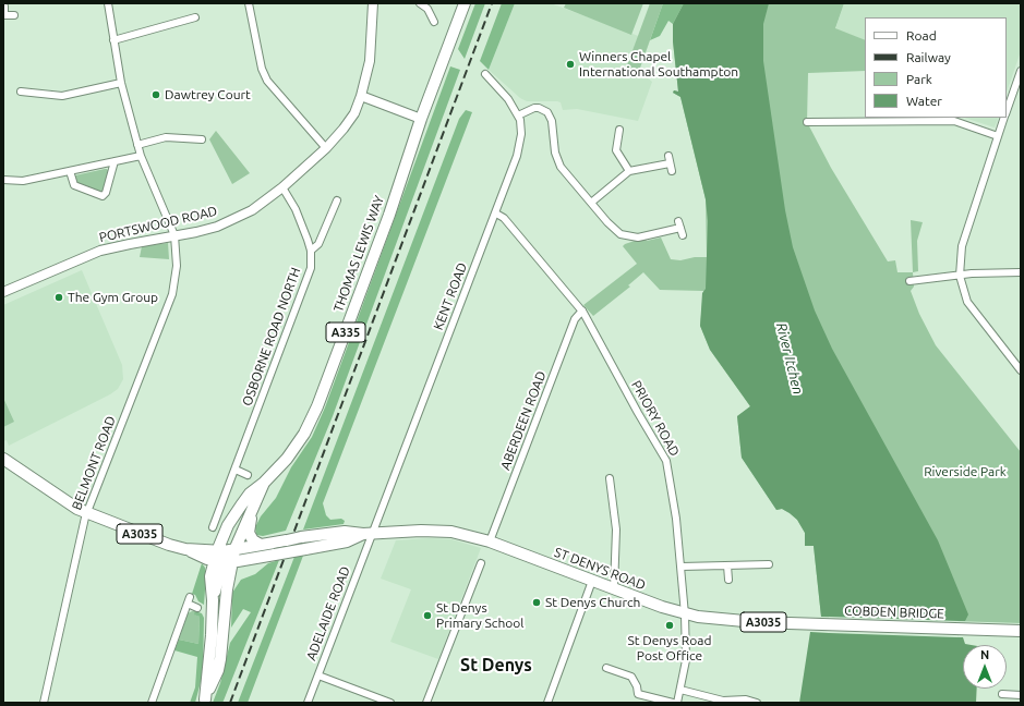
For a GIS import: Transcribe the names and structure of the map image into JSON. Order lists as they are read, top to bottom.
{
  "streets": {
    "main road": [
      "THOMAS LEWIS WAY",
      "A335",
      "A3035",
      "ST DENYS ROAD",
      "COBDEN BRIDGE"
    ],
    "street": [
      "PORTSWOOD ROAD",
      "KENT ROAD",
      "OSBORNE ROAD NORTH",
      "PRIORY ROAD",
      "ABERDEEN ROAD",
      "BELMONT ROAD",
      "ADELAIDE ROAD"
    ]
  },
  "crossings": [
    ["PORTSWOOD ROAD", "OSBORNE ROAD NORTH"],
    ["PORTSWOOD ROAD", "BELMONT ROAD"],
    ["THOMAS LEWIS WAY", "ST DENYS ROAD"],
    ["KENT ROAD", "PRIORY ROAD"],
    ["KENT ROAD", "ST DENYS ROAD"],
    ["KENT ROAD", "ADELAIDE ROAD"],
    ["PRIORY ROAD", "ABERDEEN ROAD"],
    ["PRIORY ROAD", "ST DENYS ROAD"],
    ["ABERDEEN ROAD", "ST DENYS ROAD"],
    ["BELMONT ROAD", "ST DENYS ROAD"],
    ["ST DENYS ROAD", "COBDEN BRIDGE"],
    ["ST DENYS ROAD", "ADELAIDE ROAD"]
  ],
  "districts": ["St Denys"],
  "water": ["River Itchen"],
  "parks": ["Riverside Park"],
  "places": [
    "Winners Chapel International Southampton",
    "Dawtrey Court",
    "The Gym Group",
    "St Denys Church",
    "St Denys Primary School",
    "St Denys Road Post Office"
  ],
  "legend": [
    "Road",
    "Railway",
    "Park",
    "Water"
  ],
  "north": "top"
}
